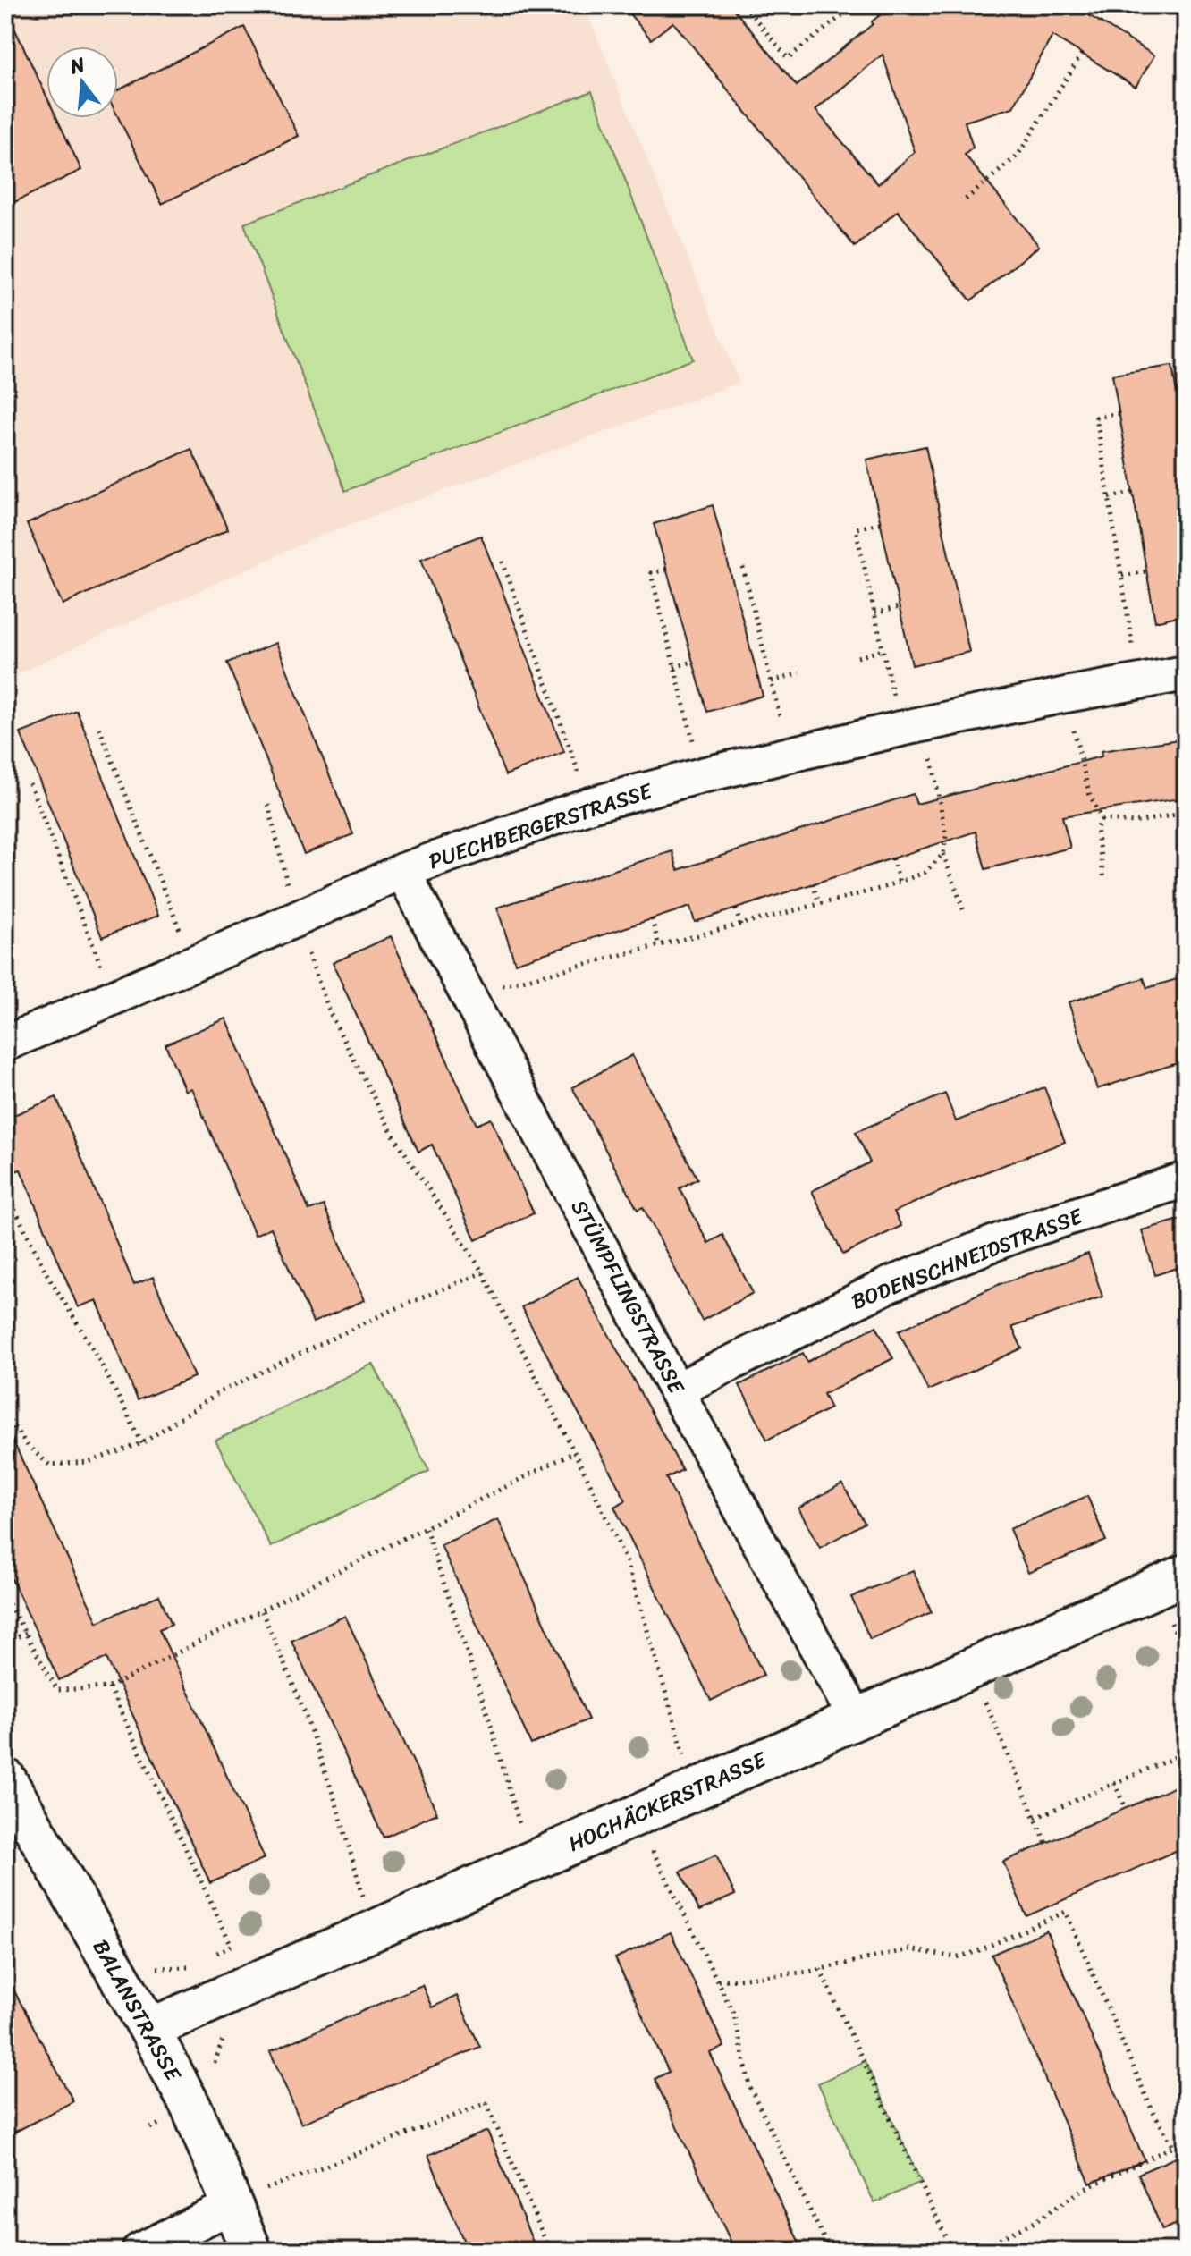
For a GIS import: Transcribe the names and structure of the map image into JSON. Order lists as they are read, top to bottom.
{
  "streets": {
    "street": [
      "PUECHBERGERSTRASSE",
      "BODENSCHNEIDSTRASSE",
      "STÜMPFLINGSTRASSE",
      "HOCHÄCKERSTRASSE",
      "BALANSTRASSE"
    ]
  },
  "crossings": [
    ["PUECHBERGERSTRASSE", "STÜMPFLINGSTRASSE"],
    ["BODENSCHNEIDSTRASSE", "STÜMPFLINGSTRASSE"],
    ["STÜMPFLINGSTRASSE", "HOCHÄCKERSTRASSE"],
    ["HOCHÄCKERSTRASSE", "BALANSTRASSE"]
  ],
  "north": "top"
}
